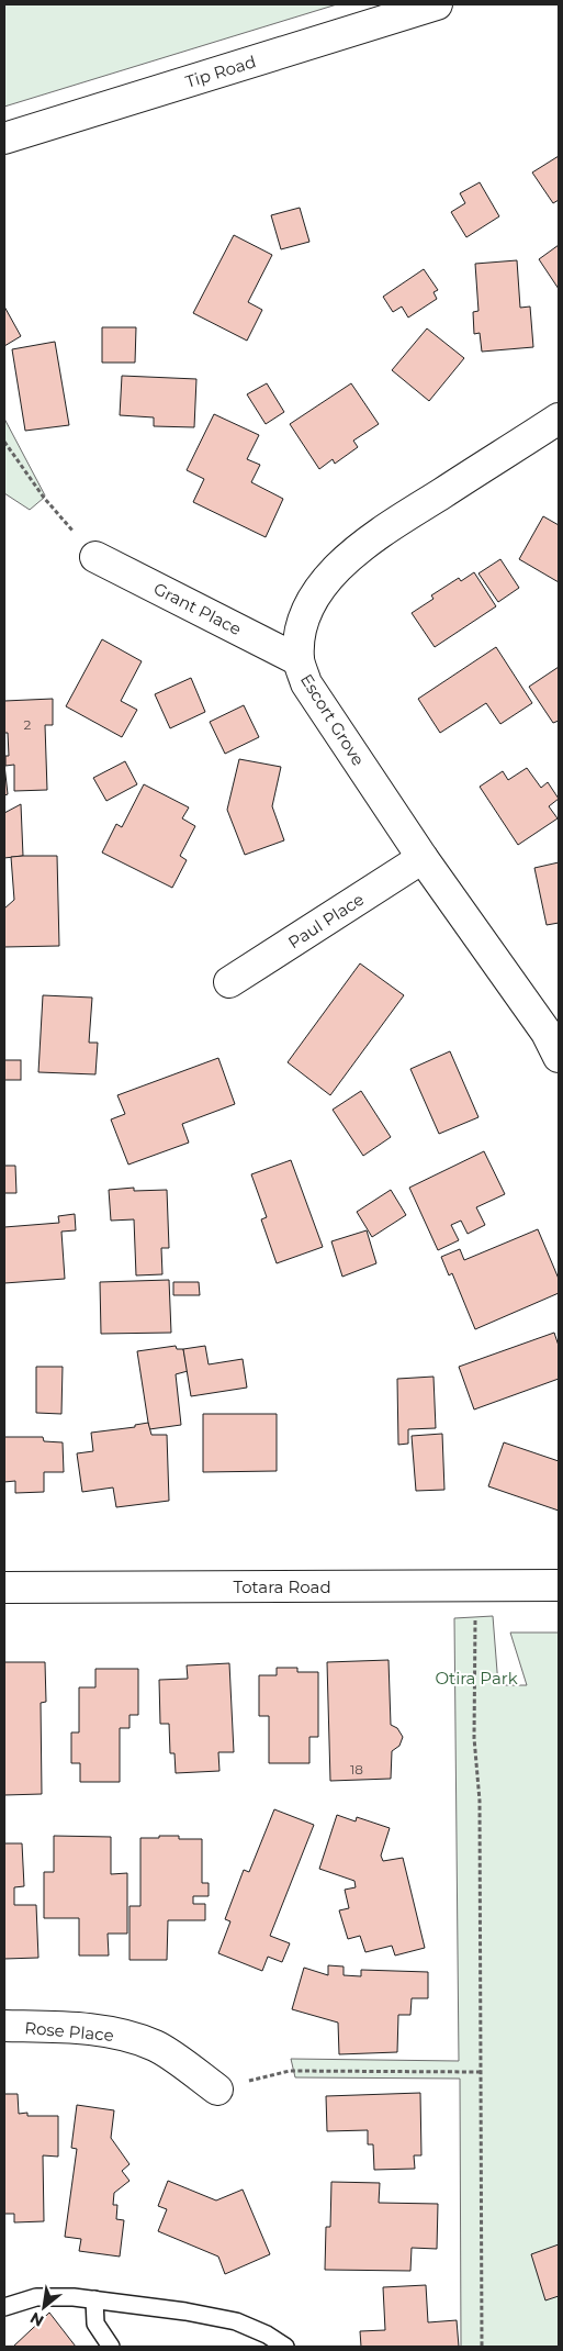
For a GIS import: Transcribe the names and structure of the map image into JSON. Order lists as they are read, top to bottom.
{
  "streets": {
    "street": [
      "Tip Road",
      "Grant Place",
      "Escort Grove",
      "Paul Place",
      "Totara Road",
      "Rose Place"
    ]
  },
  "crossings": [
    ["Grant Place", "Escort Grove"],
    ["Escort Grove", "Paul Place"]
  ],
  "parks": ["Otira Park"],
  "house_numbers": ["2", "18"],
  "north": "bottom left"
}
